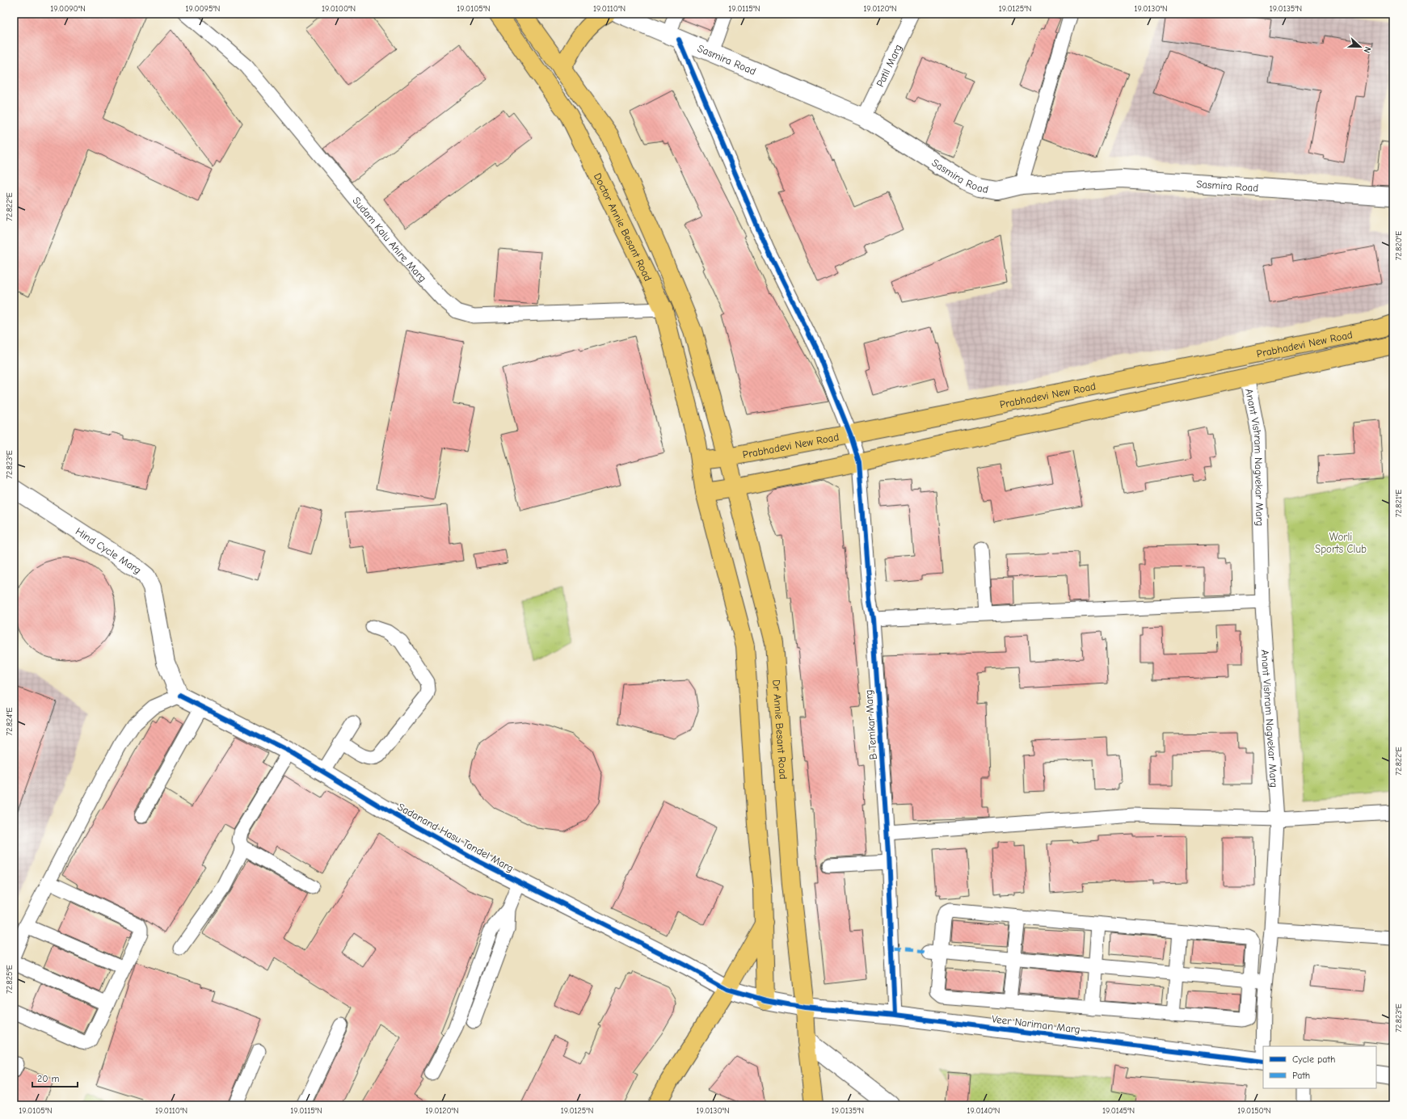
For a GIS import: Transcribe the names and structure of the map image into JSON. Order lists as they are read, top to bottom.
{
  "streets": {
    "main road": ["Doctor Annie Besant Road", "Prabhadevi New Road", "Dr Annie Besant Road"],
    "street": [
      "Sasmira Road",
      "Patil Marg",
      "Sudam Kalu Ahire Marg",
      "Anant Vishram Nagvekar Marg",
      "Hind Cycle Marg",
      "B Temkar Marg",
      "Sadanand Hasu Tandel Marg",
      "Veer Nariman Marg"
    ]
  },
  "crossings": [
    ["Sasmira Road", "Patil Marg"],
    ["Sasmira Road", "B Temkar Marg"],
    ["Doctor Annie Besant Road", "Sudam Kalu Ahire Marg"],
    ["Doctor Annie Besant Road", "Prabhadevi New Road"],
    ["Doctor Annie Besant Road", "Dr Annie Besant Road"],
    ["Prabhadevi New Road", "Anant Vishram Nagvekar Marg"],
    ["Prabhadevi New Road", "B Temkar Marg"],
    ["Prabhadevi New Road", "Dr Annie Besant Road"],
    ["Hind Cycle Marg", "Sadanand Hasu Tandel Marg"],
    ["B Temkar Marg", "Veer Nariman Marg"],
    ["Dr Annie Besant Road", "Veer Nariman Marg"],
    ["Sadanand Hasu Tandel Marg", "Veer Nariman Marg"]
  ],
  "parks": ["Worli Sports Club"],
  "legend": ["Cycle path", "Path"],
  "scale_bar": "20 m",
  "north": "right",
  "coordinates": [
    "19.0090°N",
    "19.0095°N",
    "19.0100°N",
    "19.0105°N",
    "19.0110°N",
    "19.0115°N",
    "19.0120°N",
    "19.0125°N",
    "19.0130°N",
    "19.0135°N",
    "72.822°E",
    "72.820°E",
    "72.823°E",
    "72.821°E",
    "72.824°E",
    "72.825°E",
    "19.0140°N",
    "19.0145°N",
    "19.0150°N"
  ]
}
